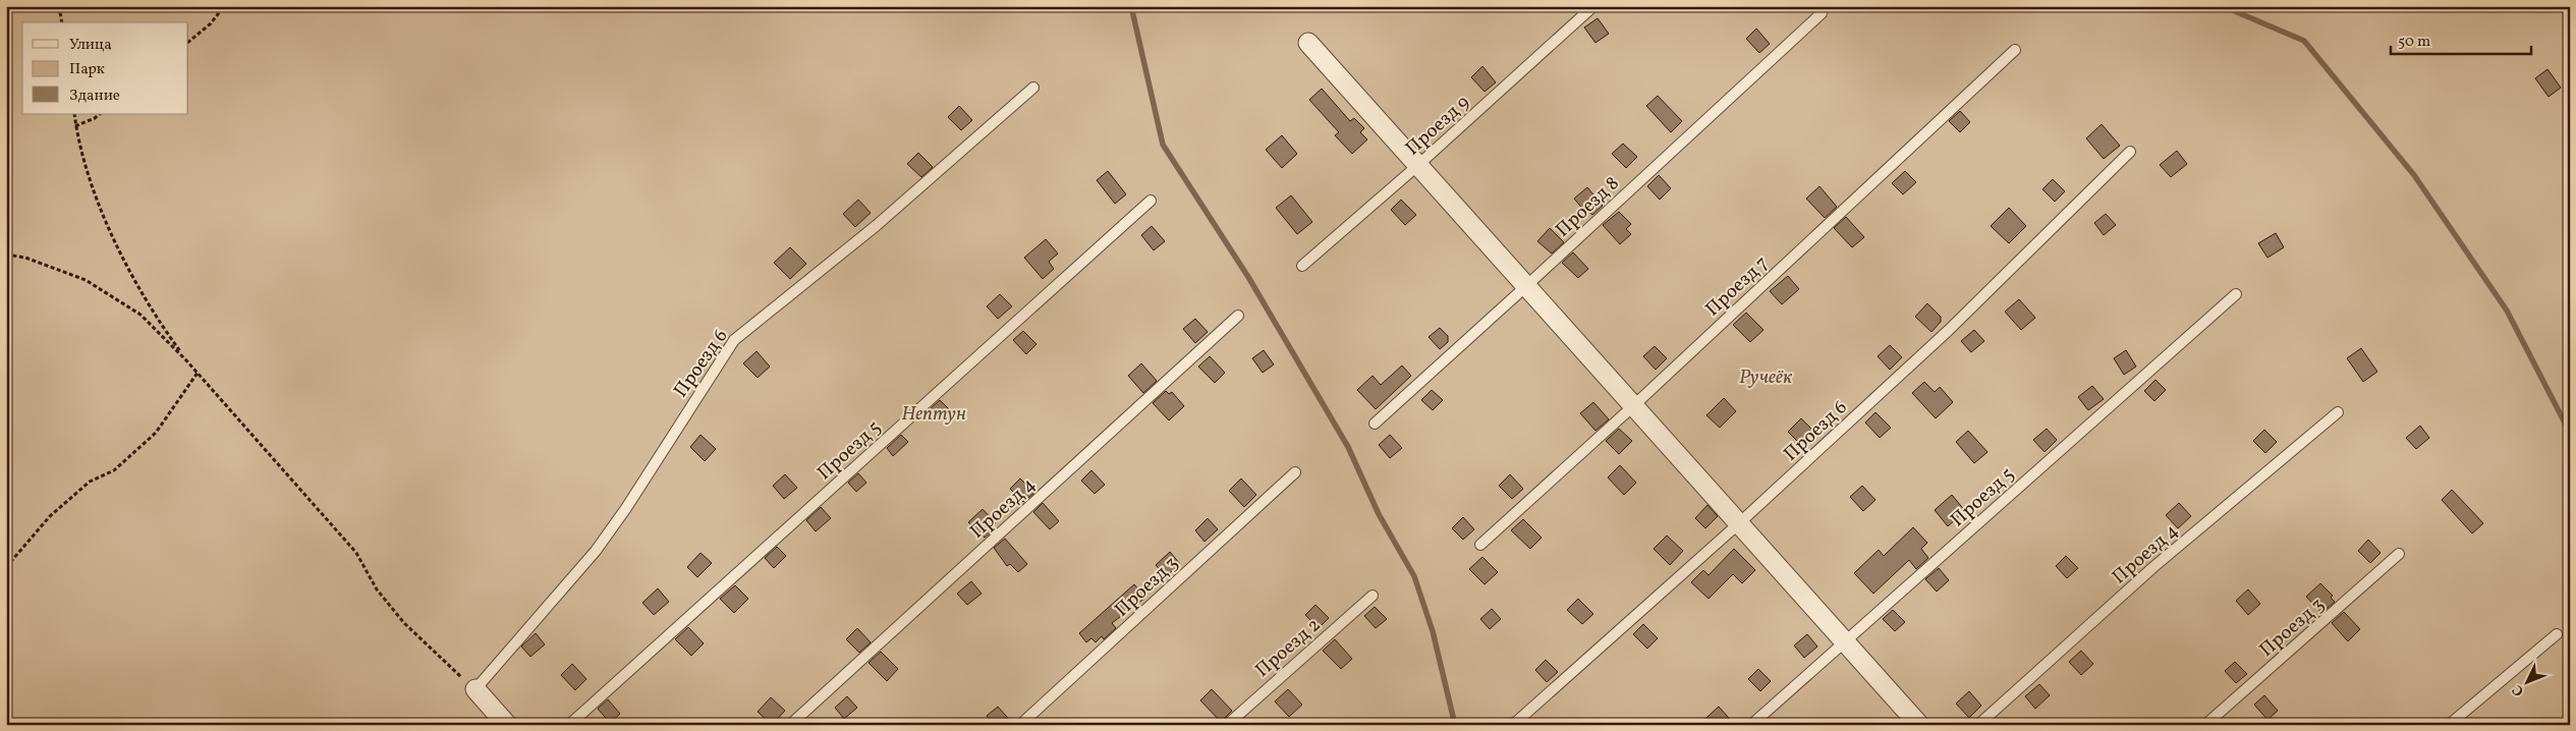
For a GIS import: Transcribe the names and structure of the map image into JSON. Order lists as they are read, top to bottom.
{
  "streets": {
    "lane": [
      "Проезд 9",
      "Проезд 8",
      "Проезд 7",
      "Проезд 6",
      "Проезд 5",
      "Проезд 4",
      "Проезд 3",
      "Проезд 2"
    ]
  },
  "parks": ["Ручеёк", "Нептун"],
  "legend": ["Улица", "Парк", "Здание"],
  "scale_bar": "50 m",
  "north": "bottom left"
}
